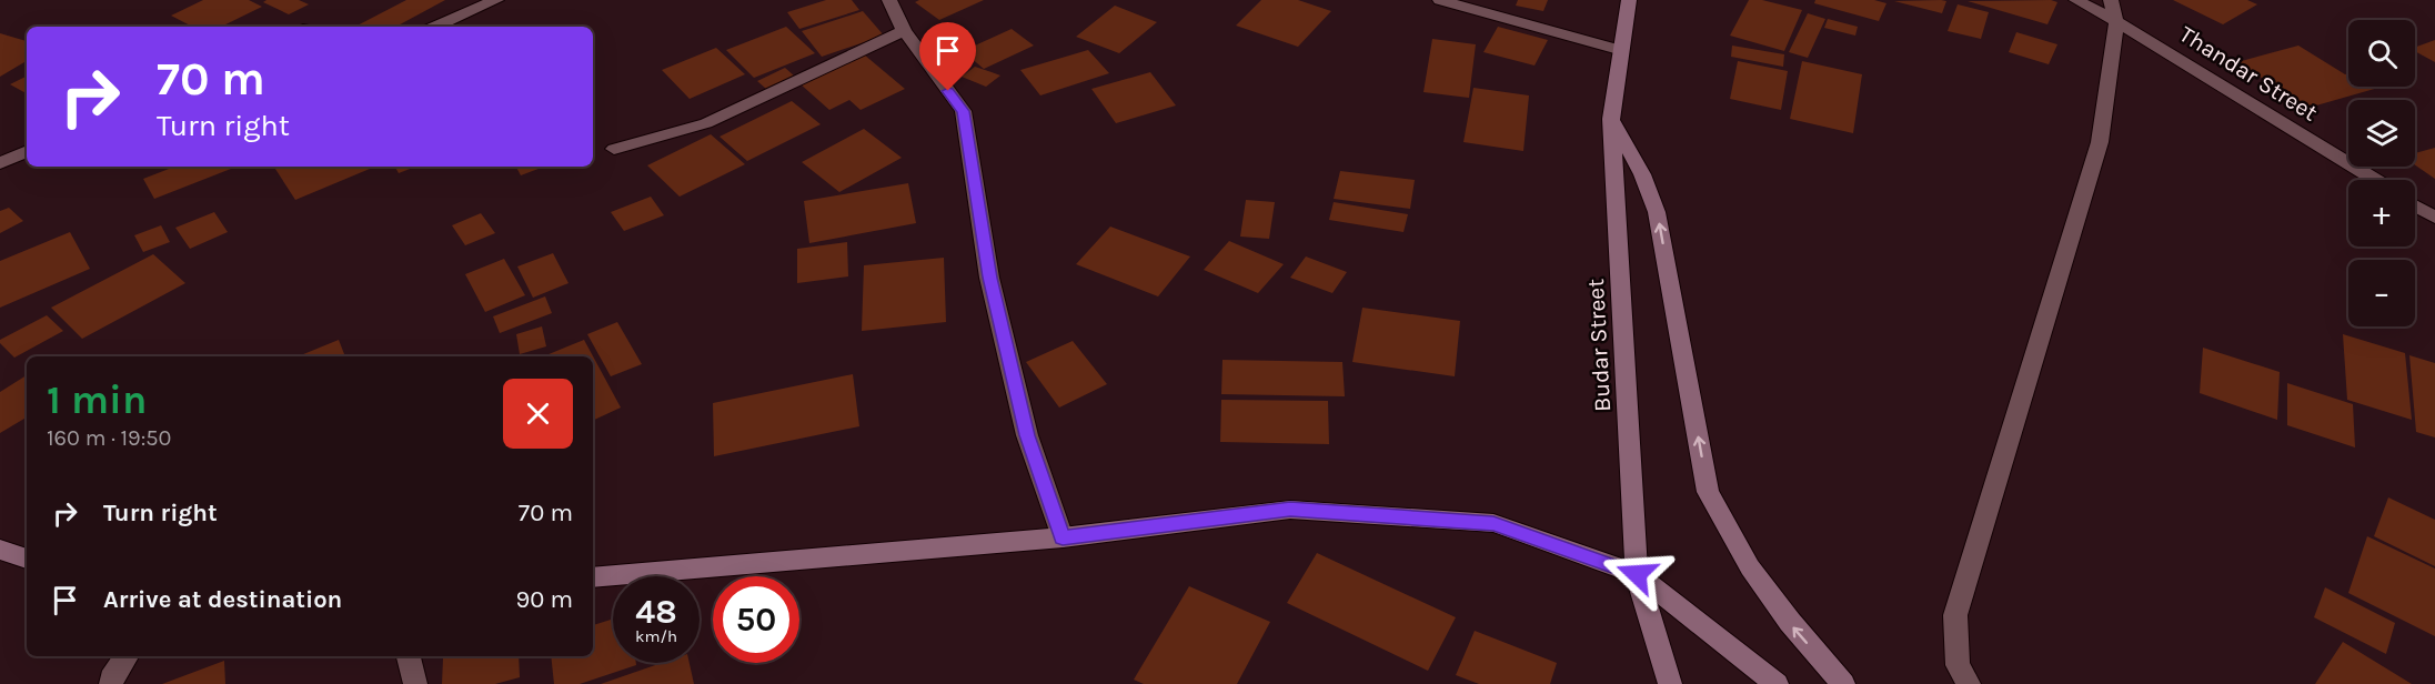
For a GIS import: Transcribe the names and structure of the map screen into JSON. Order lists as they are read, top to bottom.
{
  "streets": {
    "main road": ["Budar Street"],
    "street": ["Thandar Street"]
  },
  "page": {
    "map_buttons": ["+", "−"],
    "turn": ["70 m", "Turn right"],
    "heading": ["1 min", "160 m · 19:50"],
    "list": [
      {
        "name": "Turn right",
        "value": "70 m"
      },
      {
        "name": "Arrive at destination",
        "value": "90 m"
      }
    ],
    "speed": "48 km/h",
    "limit": "50"
  }
}
